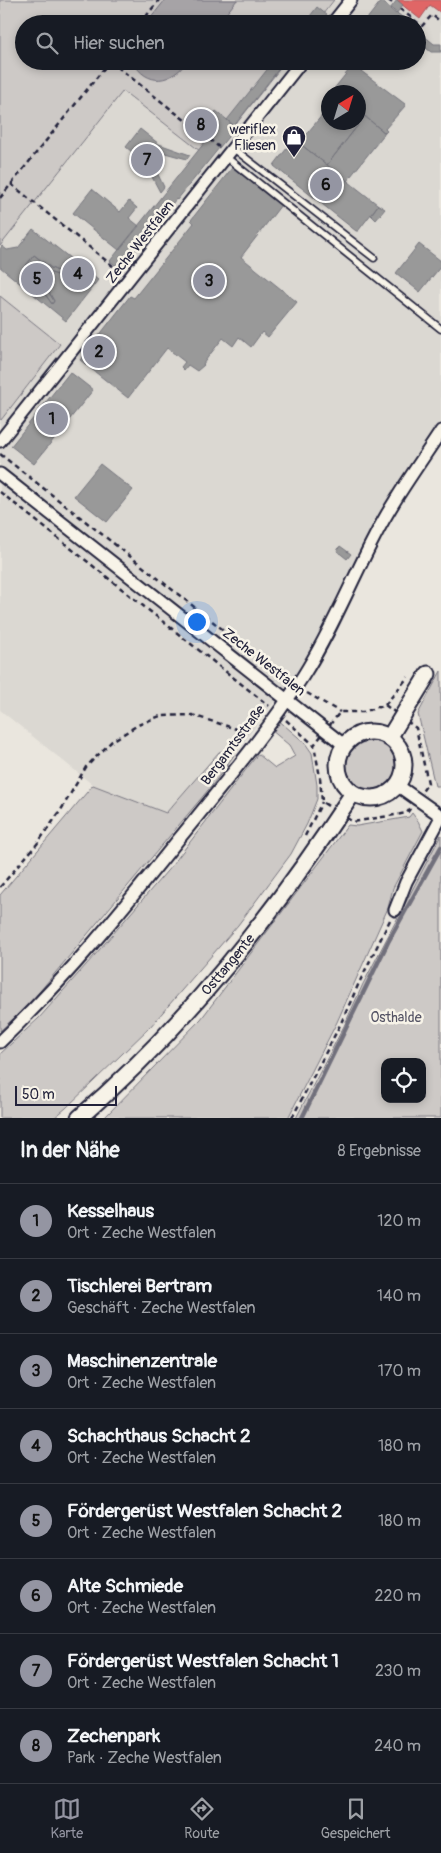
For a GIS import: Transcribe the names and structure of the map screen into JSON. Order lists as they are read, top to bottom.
{
  "streets": {
    "street": ["Zeche Westfalen", "Bergamtsstraße", "Osttangente"]
  },
  "crossings": [
    ["Zeche Westfalen", "Bergamtsstraße"],
    ["Zeche Westfalen", "Osttangente"]
  ],
  "parks": ["Osthalde"],
  "places": {
    "shop": ["weriflex Fliesen"]
  },
  "scale_bar": "50 m",
  "north": "top right",
  "page": {
    "search": "Hier suchen",
    "pins": [
      "8",
      "7",
      "6",
      "4",
      "5",
      "3",
      "2",
      "1"
    ],
    "scale": "50 m",
    "heading": ["In der Nähe", "8 Ergebnisse"],
    "list": [
      {
        "mark": "1",
        "name": "Kesselhaus",
        "note": "Ort · Zeche Westfalen",
        "value": "120 m"
      },
      {
        "mark": "2",
        "name": "Tischlerei Bertram",
        "note": "Geschäft · Zeche Westfalen",
        "value": "140 m"
      },
      {
        "mark": "3",
        "name": "Maschinenzentrale",
        "note": "Ort · Zeche Westfalen",
        "value": "170 m"
      },
      {
        "mark": "4",
        "name": "Schachthaus Schacht 2",
        "note": "Ort · Zeche Westfalen",
        "value": "180 m"
      },
      {
        "mark": "5",
        "name": "Fördergerüst Westfalen Schacht 2",
        "note": "Ort · Zeche Westfalen",
        "value": "180 m"
      },
      {
        "mark": "6",
        "name": "Alte Schmiede",
        "note": "Ort · Zeche Westfalen",
        "value": "220 m"
      },
      {
        "mark": "7",
        "name": "Fördergerüst Westfalen Schacht 1",
        "note": "Ort · Zeche Westfalen",
        "value": "230 m"
      },
      {
        "mark": "8",
        "name": "Zechenpark",
        "note": "Park · Zeche Westfalen",
        "value": "240 m"
      }
    ],
    "nav": ["Karte", "Route", "Gespeichert"]
  }
}
